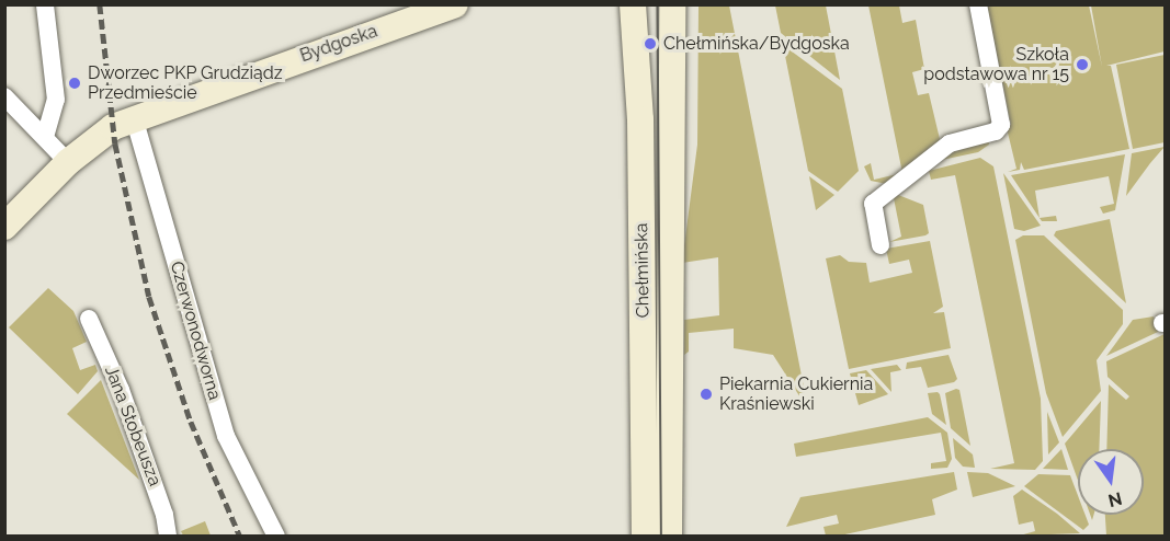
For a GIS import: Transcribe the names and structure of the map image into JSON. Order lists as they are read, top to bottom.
{
  "streets": {
    "main road": ["Bydgoska", "Chełmińska"],
    "street": ["Czerwonodworna", "Jana Stobeusza"]
  },
  "crossings": [
    ["Bydgoska", "Czerwonodworna"]
  ],
  "places": [
    "Chełmińska/Bydgoska",
    "Szkoła podstawowa nr 15",
    "Dworzec PKP Grudziądz Przedmieście",
    "Piekarnia Cukiernia Kraśniewski"
  ],
  "north": "bottom"
}
